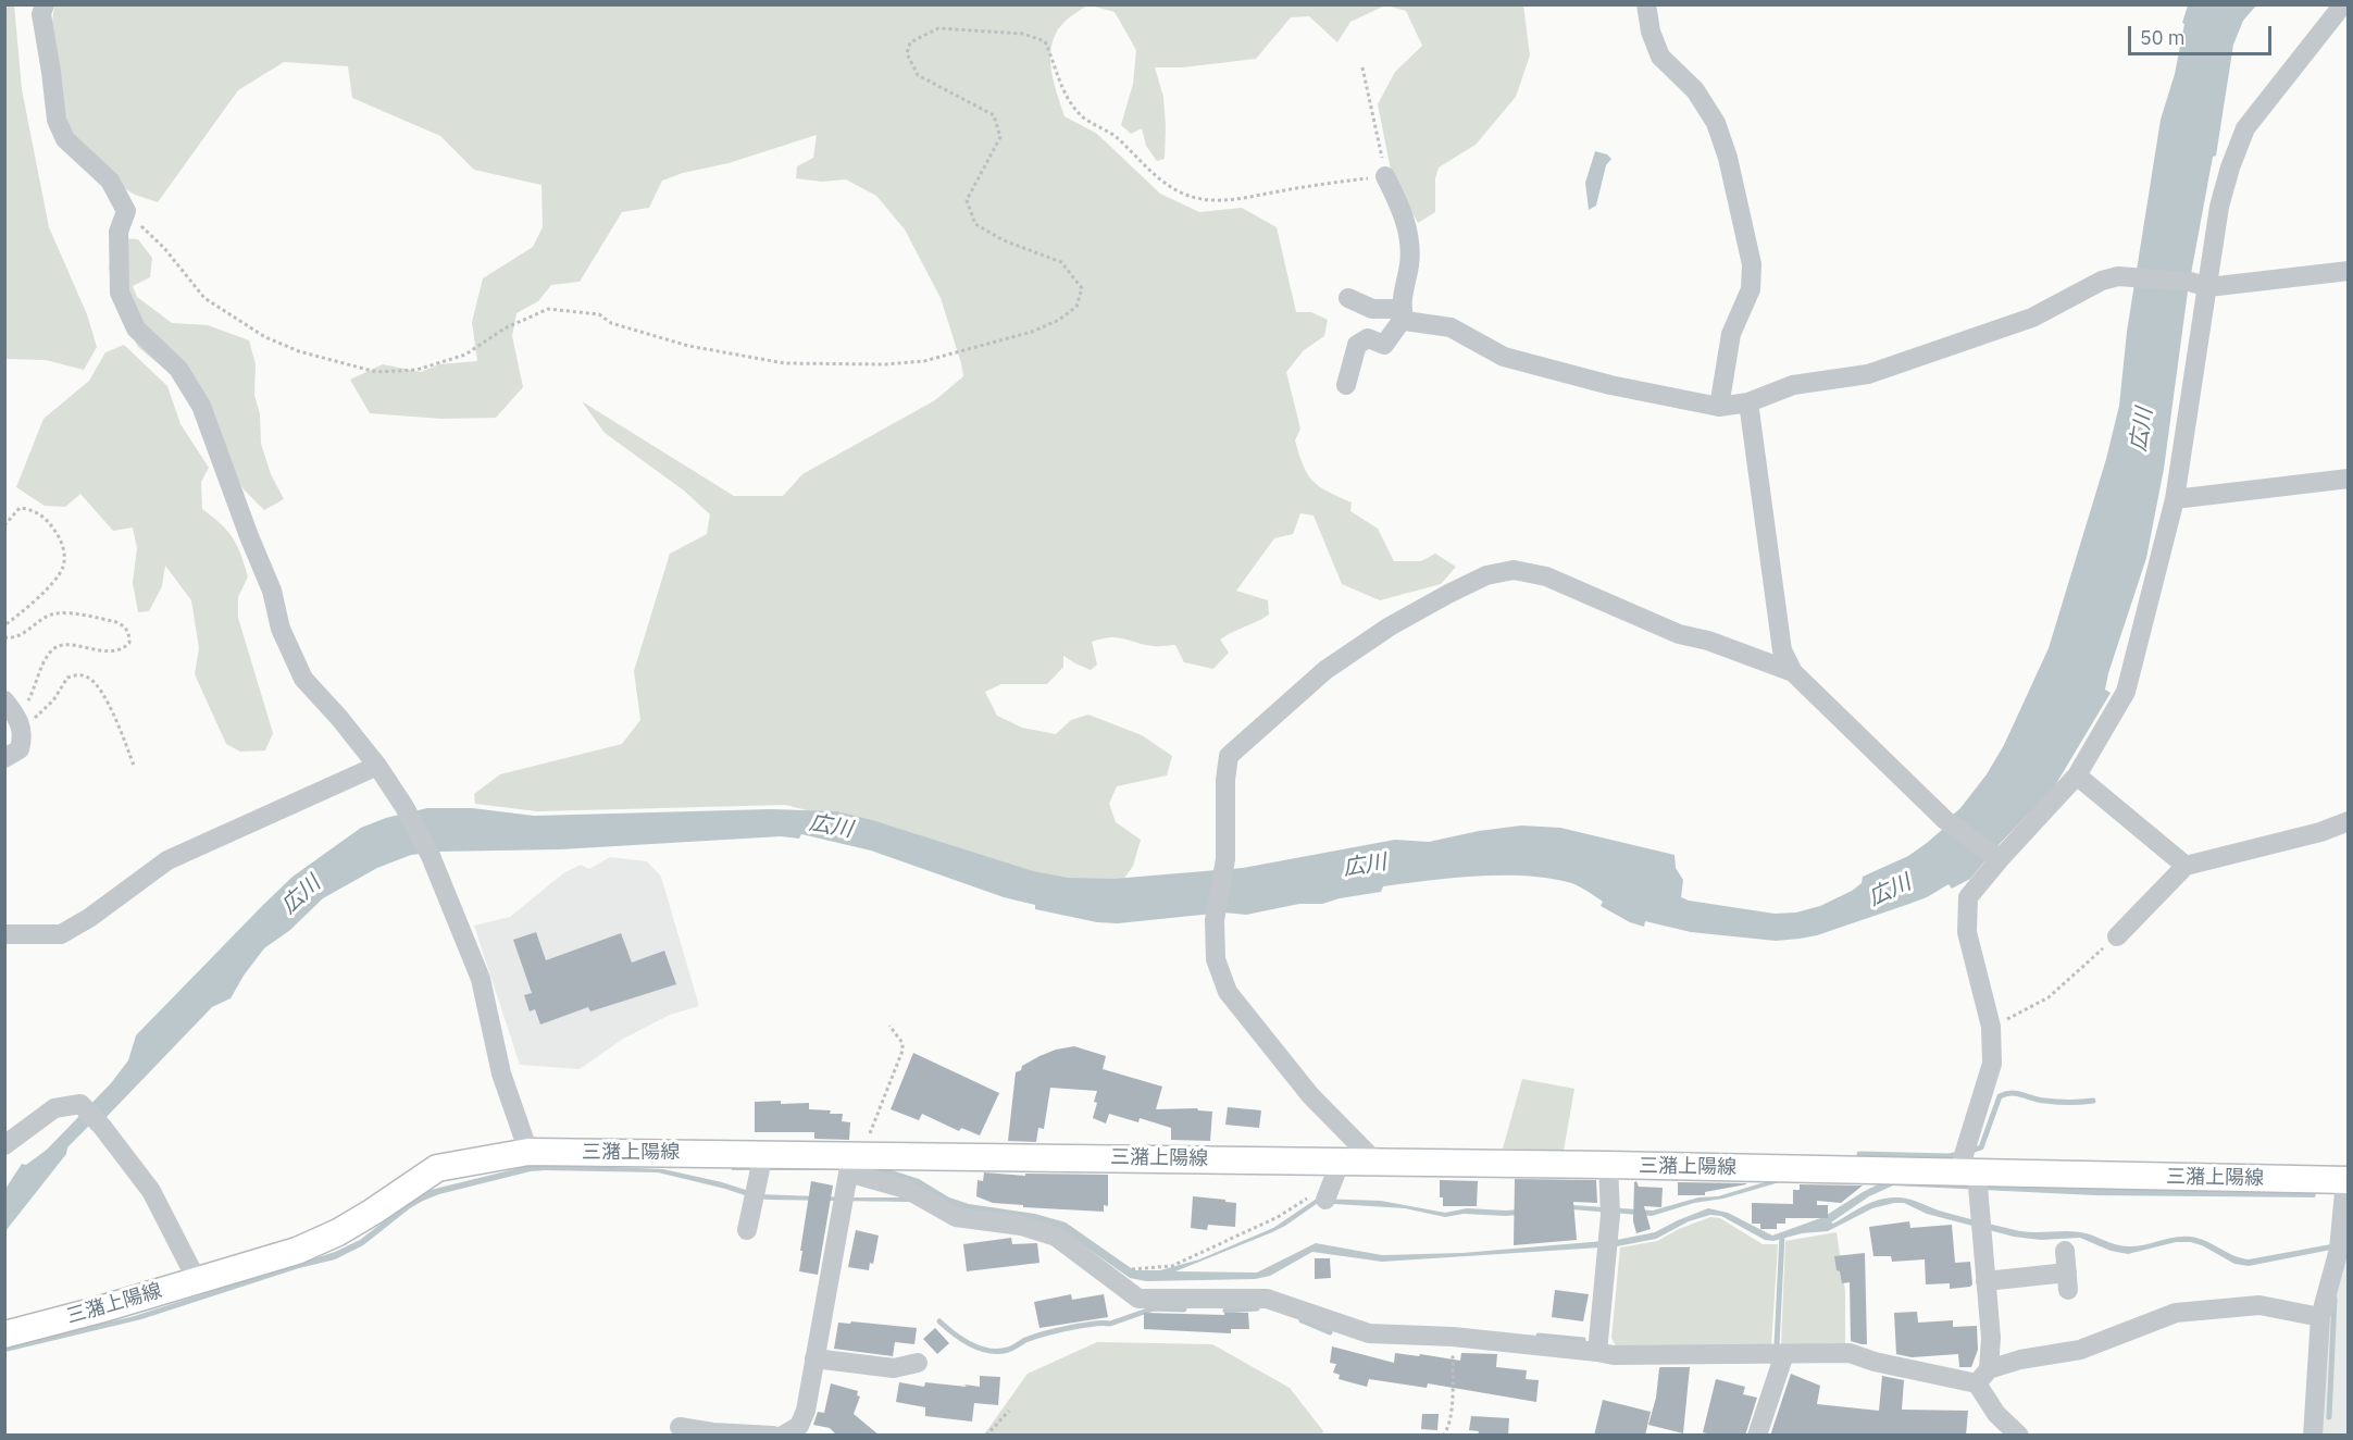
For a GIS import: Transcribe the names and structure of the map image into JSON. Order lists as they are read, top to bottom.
{
  "streets": {
    "main road": ["三潴上陽線"]
  },
  "water": ["広川"],
  "scale_bar": "50 m"
}
